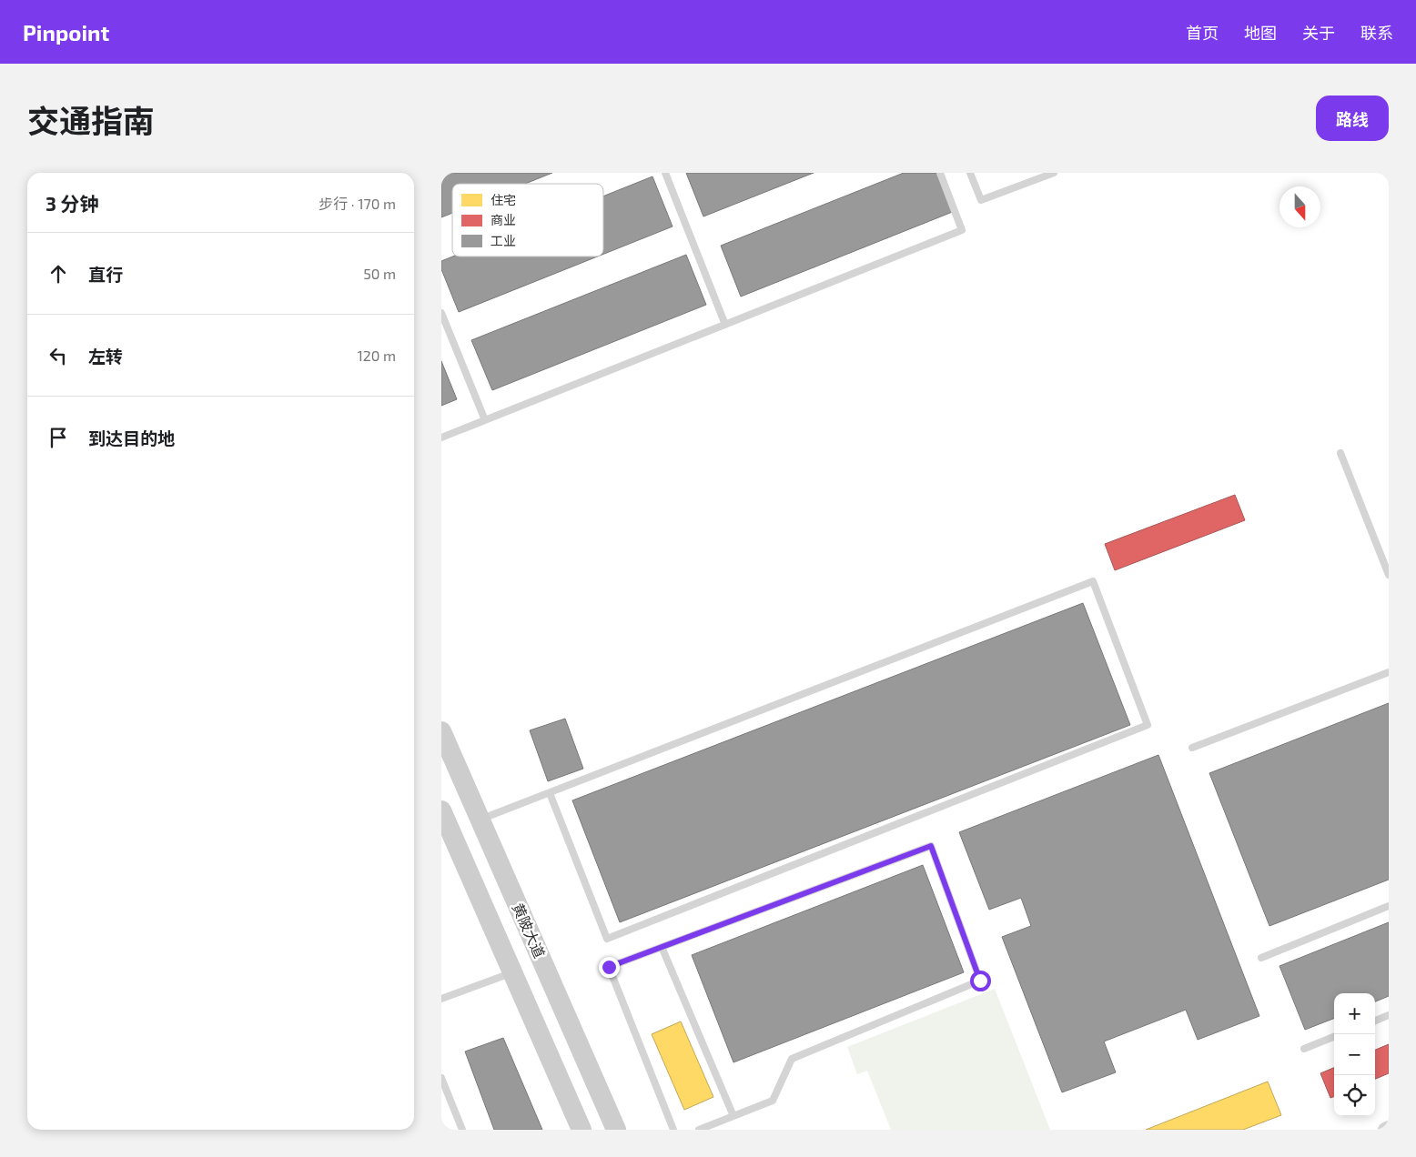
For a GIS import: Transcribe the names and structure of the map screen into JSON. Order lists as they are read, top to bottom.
{
  "streets": {
    "street": ["黄陂大道"]
  },
  "legend": ["住宅", "商业", "工业"],
  "north": "bottom",
  "page": {
    "header": "Pinpoint",
    "nav": [
      "首页",
      "地图",
      "关于",
      "联系"
    ],
    "title": "交通指南",
    "buttons": "路线",
    "heading": ["3 分钟", "步行 · 170 m"],
    "list": [
      ["直行", "50 m"],
      ["左转", "120 m"],
      "到达目的地"
    ],
    "map_buttons": ["+", "−"]
  }
}
